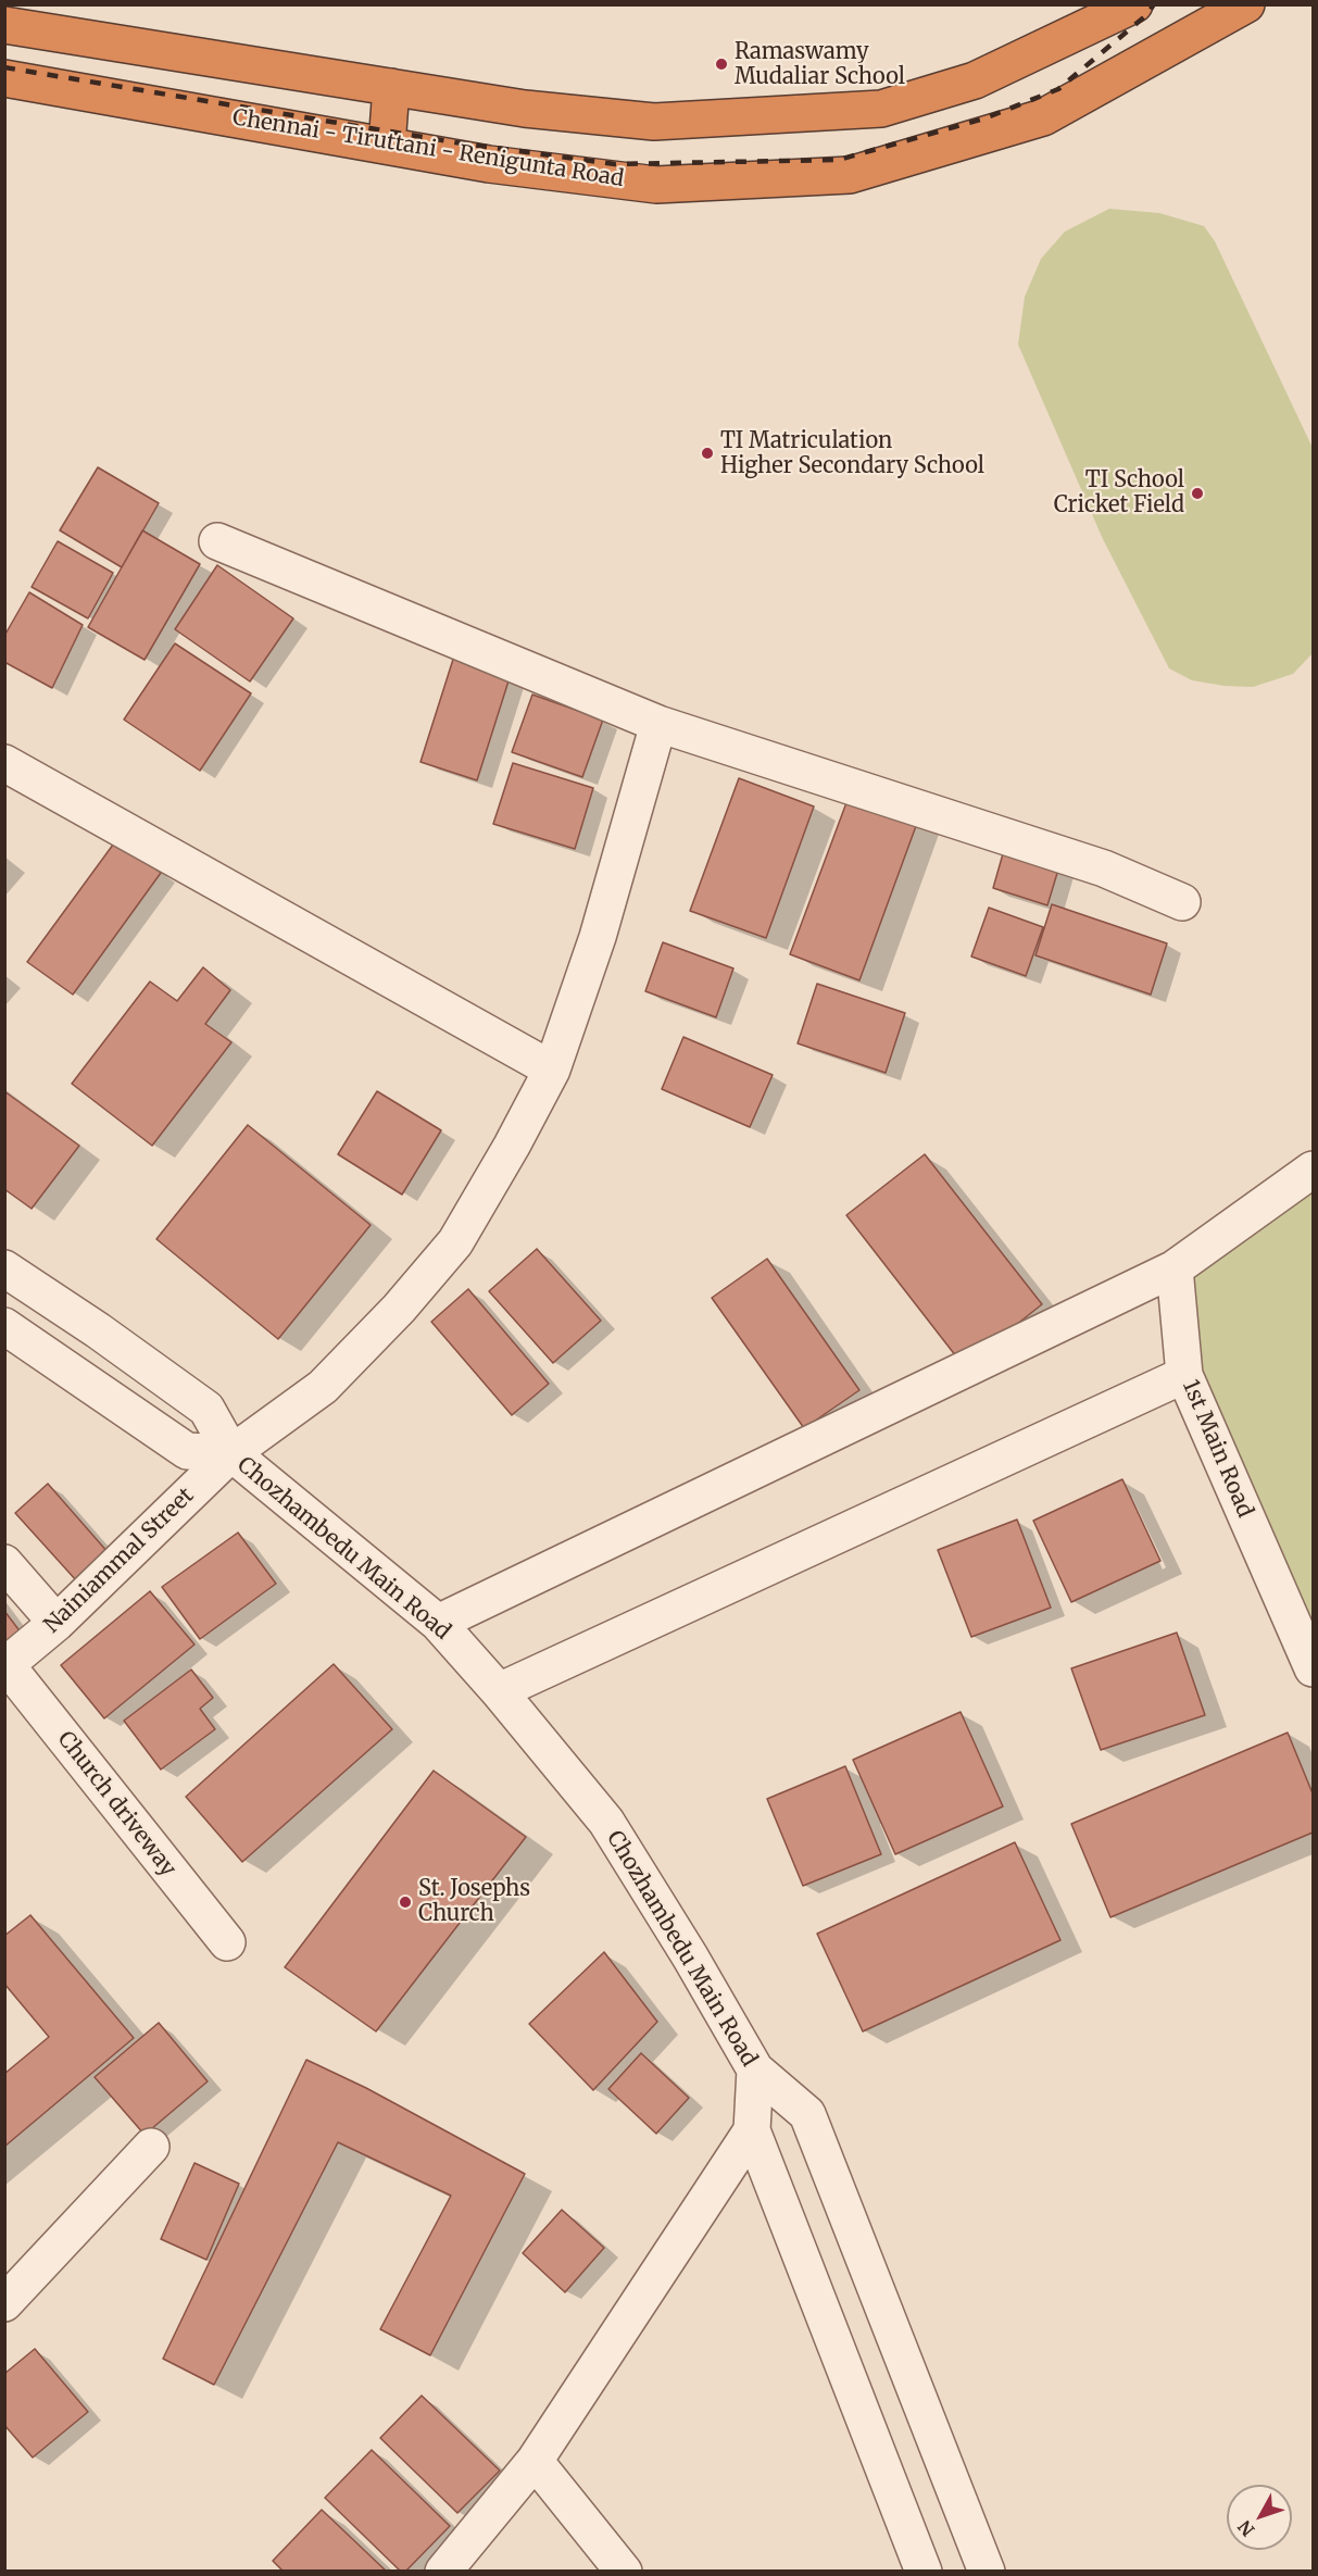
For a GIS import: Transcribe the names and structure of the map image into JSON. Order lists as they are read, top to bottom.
{
  "streets": {
    "highway": ["Chennai - Tiruttani - Renigunta Road"],
    "street": [
      "1st Main Road",
      "Chozhambedu Main Road",
      "Nainiammal Street",
      "Church driveway"
    ]
  },
  "crossings": [
    ["Chozhambedu Main Road", "Nainiammal Street"],
    ["Nainiammal Street", "Church driveway"]
  ],
  "places": [
    "Ramaswamy Mudaliar School",
    "TI Matriculation Higher Secondary School",
    "TI School Cricket Field",
    "St. Josephs Church"
  ],
  "north": "bottom left"
}
